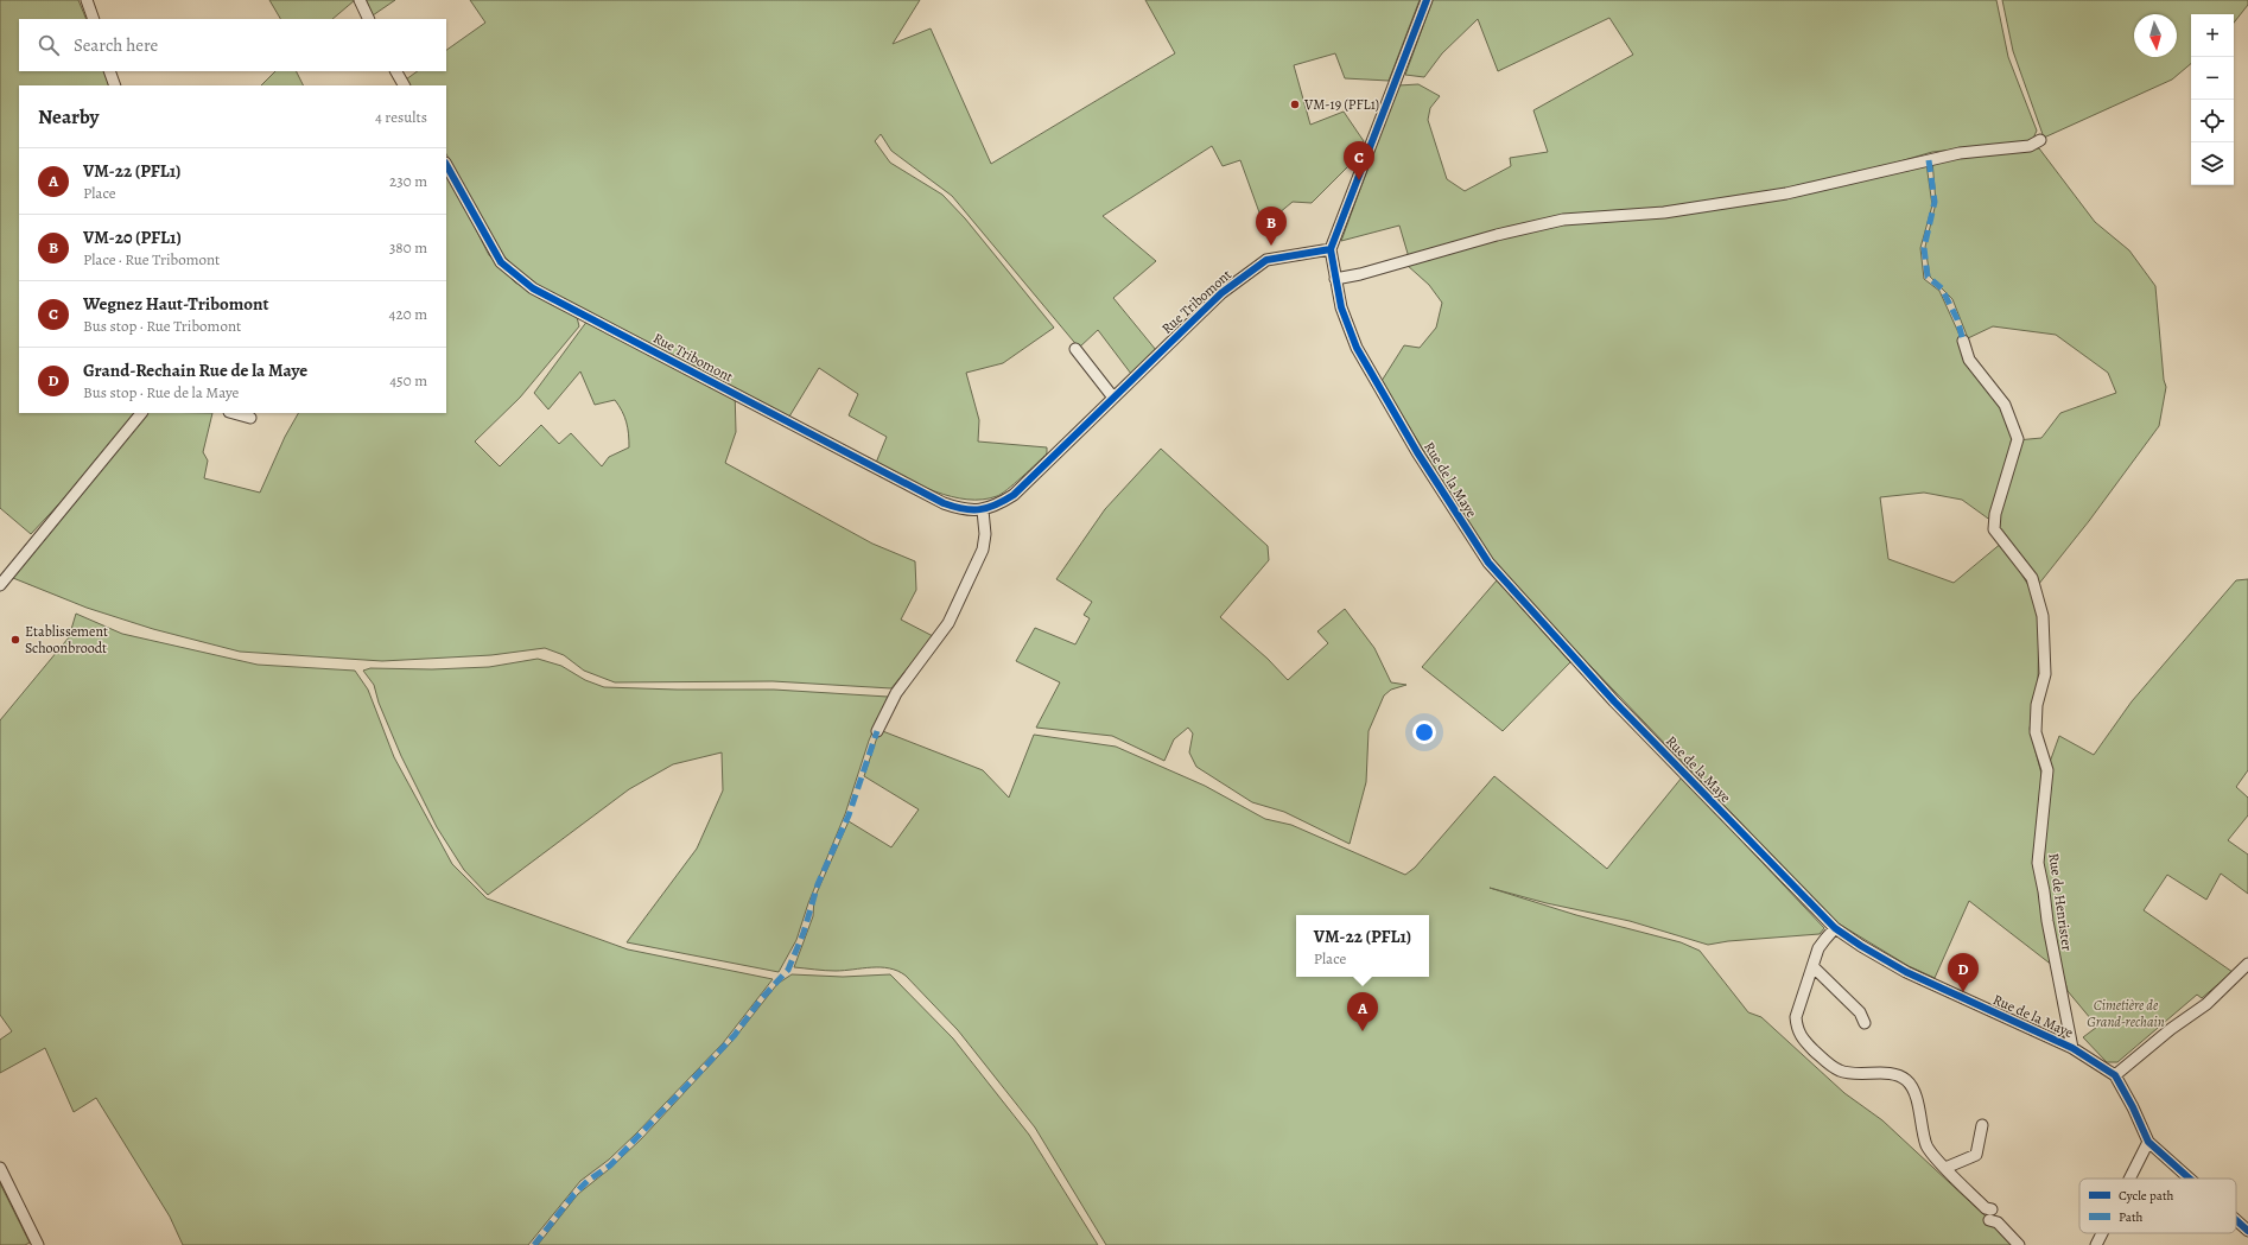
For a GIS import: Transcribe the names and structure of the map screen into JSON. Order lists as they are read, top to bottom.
{
  "streets": {
    "street": ["Rue Tribomont", "Rue de la Maye", "Rue de Henrister"]
  },
  "crossings": [
    ["Rue Tribomont", "Rue de la Maye"],
    ["Rue de la Maye", "Rue de Henrister"]
  ],
  "parks": ["Cimetière de Grand-rechain"],
  "places": ["VM-19 (PFL1)", "Etablissement Schoonbroodt"],
  "legend": ["Cycle path", "Path"],
  "north": "bottom",
  "page": {
    "map_buttons": ["+", "−"],
    "search": "Search here",
    "heading": ["Nearby", "4 results"],
    "pins": [
      "C",
      "B",
      "D",
      "A"
    ],
    "list": [
      {
        "mark": "A",
        "name": "VM-22 (PFL1)",
        "note": "Place",
        "value": "230 m"
      },
      {
        "mark": "B",
        "name": "VM-20 (PFL1)",
        "note": "Place · Rue Tribomont",
        "value": "380 m"
      },
      {
        "mark": "C",
        "name": "Wegnez Haut-Tribomont",
        "note": "Bus stop · Rue Tribomont",
        "value": "420 m"
      },
      {
        "mark": "D",
        "name": "Grand-Rechain Rue de la Maye",
        "note": "Bus stop · Rue de la Maye",
        "value": "450 m"
      }
    ],
    "popup": ["VM-22 (PFL1)", "Place"]
  }
}
